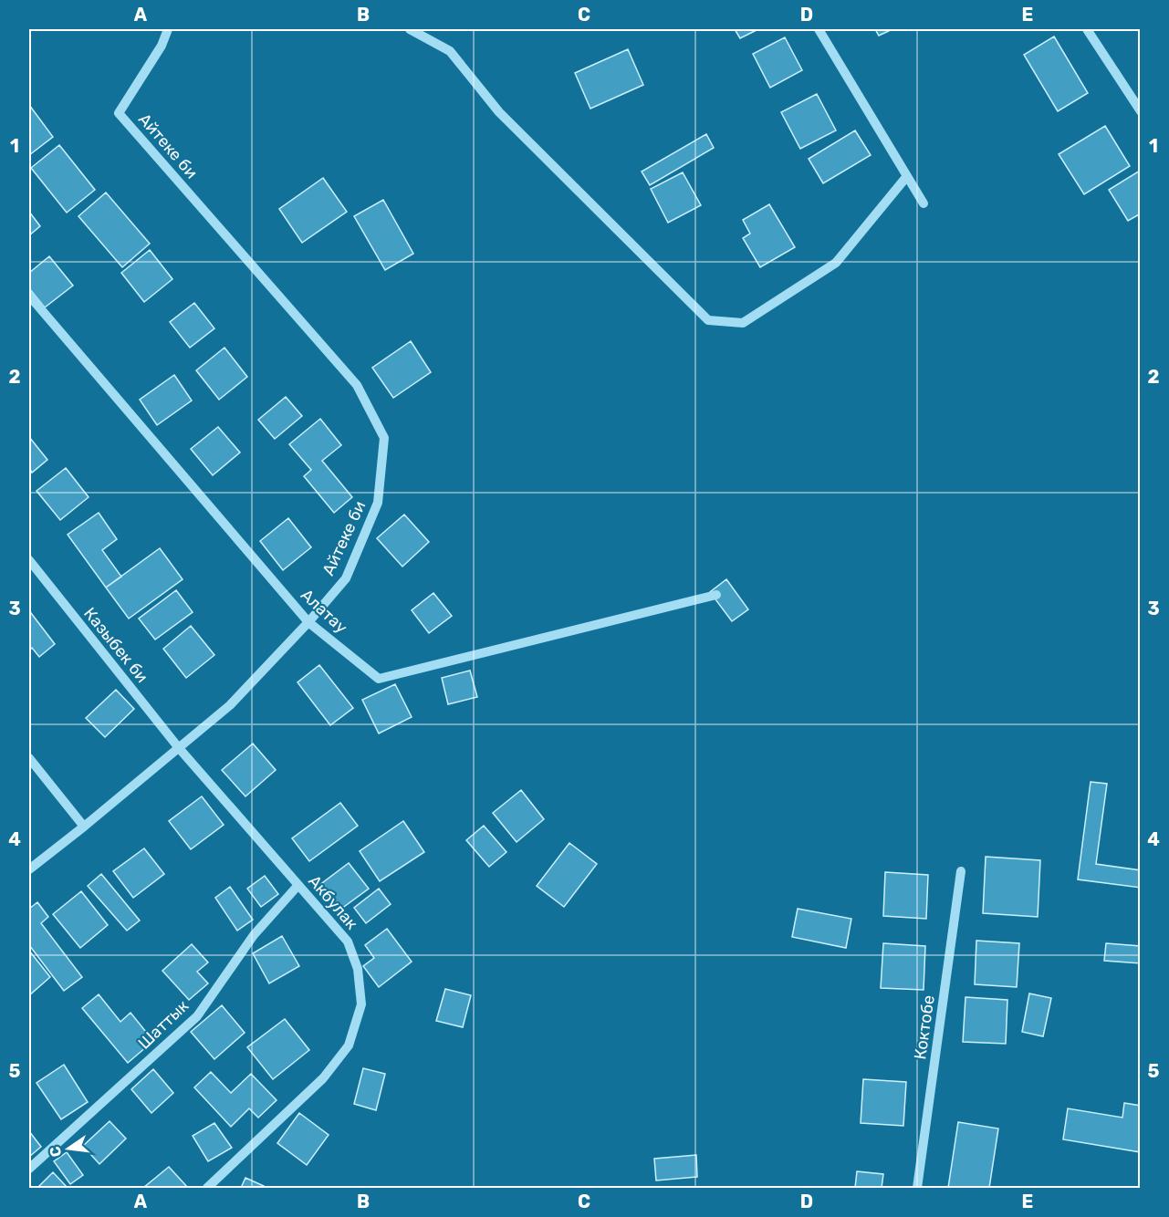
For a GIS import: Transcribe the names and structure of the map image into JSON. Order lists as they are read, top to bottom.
{
  "streets": {
    "street": [
      "Айтеке би",
      "Алатау",
      "Казыбек би",
      "Акбулак",
      "Шаттык",
      "Коктобе"
    ]
  },
  "crossings": [
    ["Айтеке би", "Алатау"],
    ["Айтеке би", "Казыбек би"],
    ["Айтеке би", "Акбулак"],
    ["Казыбек би", "Акбулак"],
    ["Акбулак", "Шаттык"]
  ],
  "north": "left",
  "grid": {
    "columns": [
      "A",
      "B",
      "C",
      "D",
      "E"
    ],
    "rows": [
      "1",
      "2",
      "3",
      "4",
      "5"
    ]
  }
}
